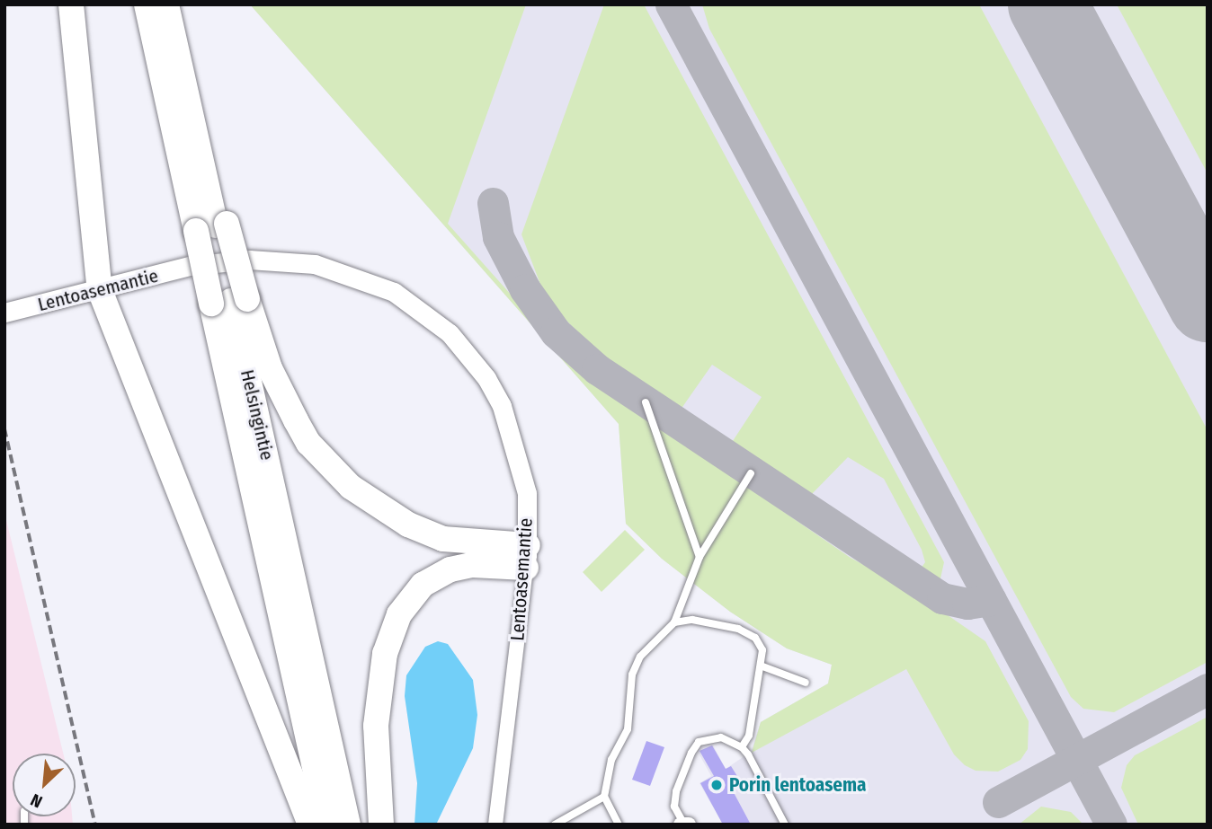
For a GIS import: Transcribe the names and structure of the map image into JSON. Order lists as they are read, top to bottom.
{
  "streets": {
    "highway": ["Helsingintie"],
    "main road": ["Lentoasemantie"]
  },
  "places": ["Porin lentoasema"],
  "north": "bottom left"
}
